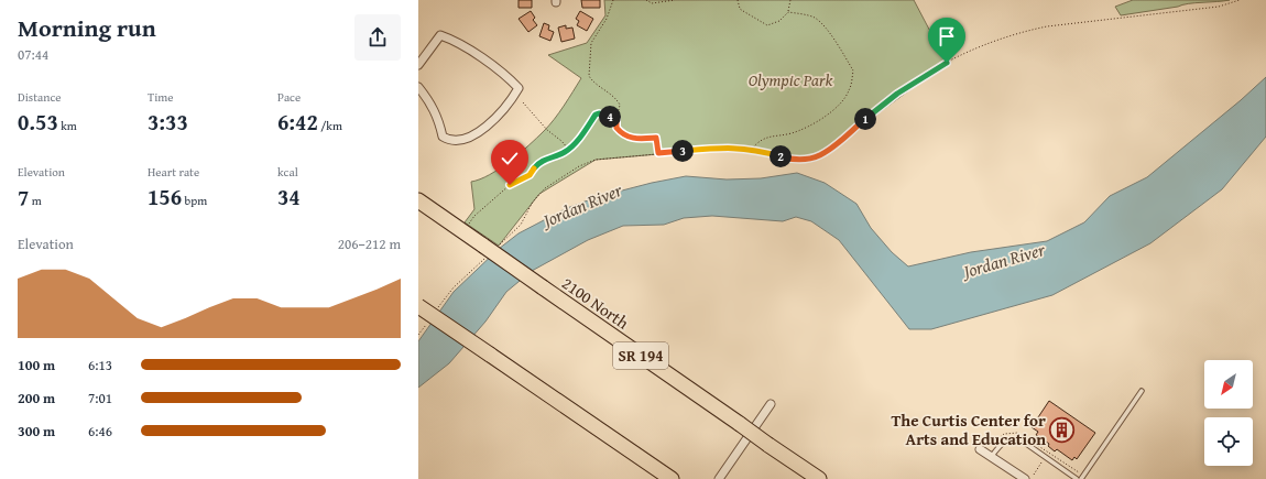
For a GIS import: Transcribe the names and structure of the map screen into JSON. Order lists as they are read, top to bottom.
{
  "streets": {
    "highway": ["2100 North", "SR 194"]
  },
  "water": ["Jordan River"],
  "parks": ["Olympic Park"],
  "places": {
    "building": ["The Curtis Center for Arts and Education"]
  },
  "north": "bottom left",
  "page": {
    "heading": ["Morning run", "07:44"],
    "stats": [
      ["Distance", "0.53 km"],
      ["Time", "3:33"],
      ["Pace", "6:42 /km"],
      ["Elevation", "7 m"],
      ["Heart rate", "156 bpm"],
      ["kcal", "34"]
    ],
    "pins": [
      "4",
      "1",
      "3",
      "2"
    ],
    "chart": ["Elevation", "206–212 m"],
    "list": [
      {
        "name": "100 m",
        "note": "6:13"
      },
      {
        "name": "200 m",
        "note": "7:01"
      },
      {
        "name": "300 m",
        "note": "6:46"
      }
    ]
  }
}
